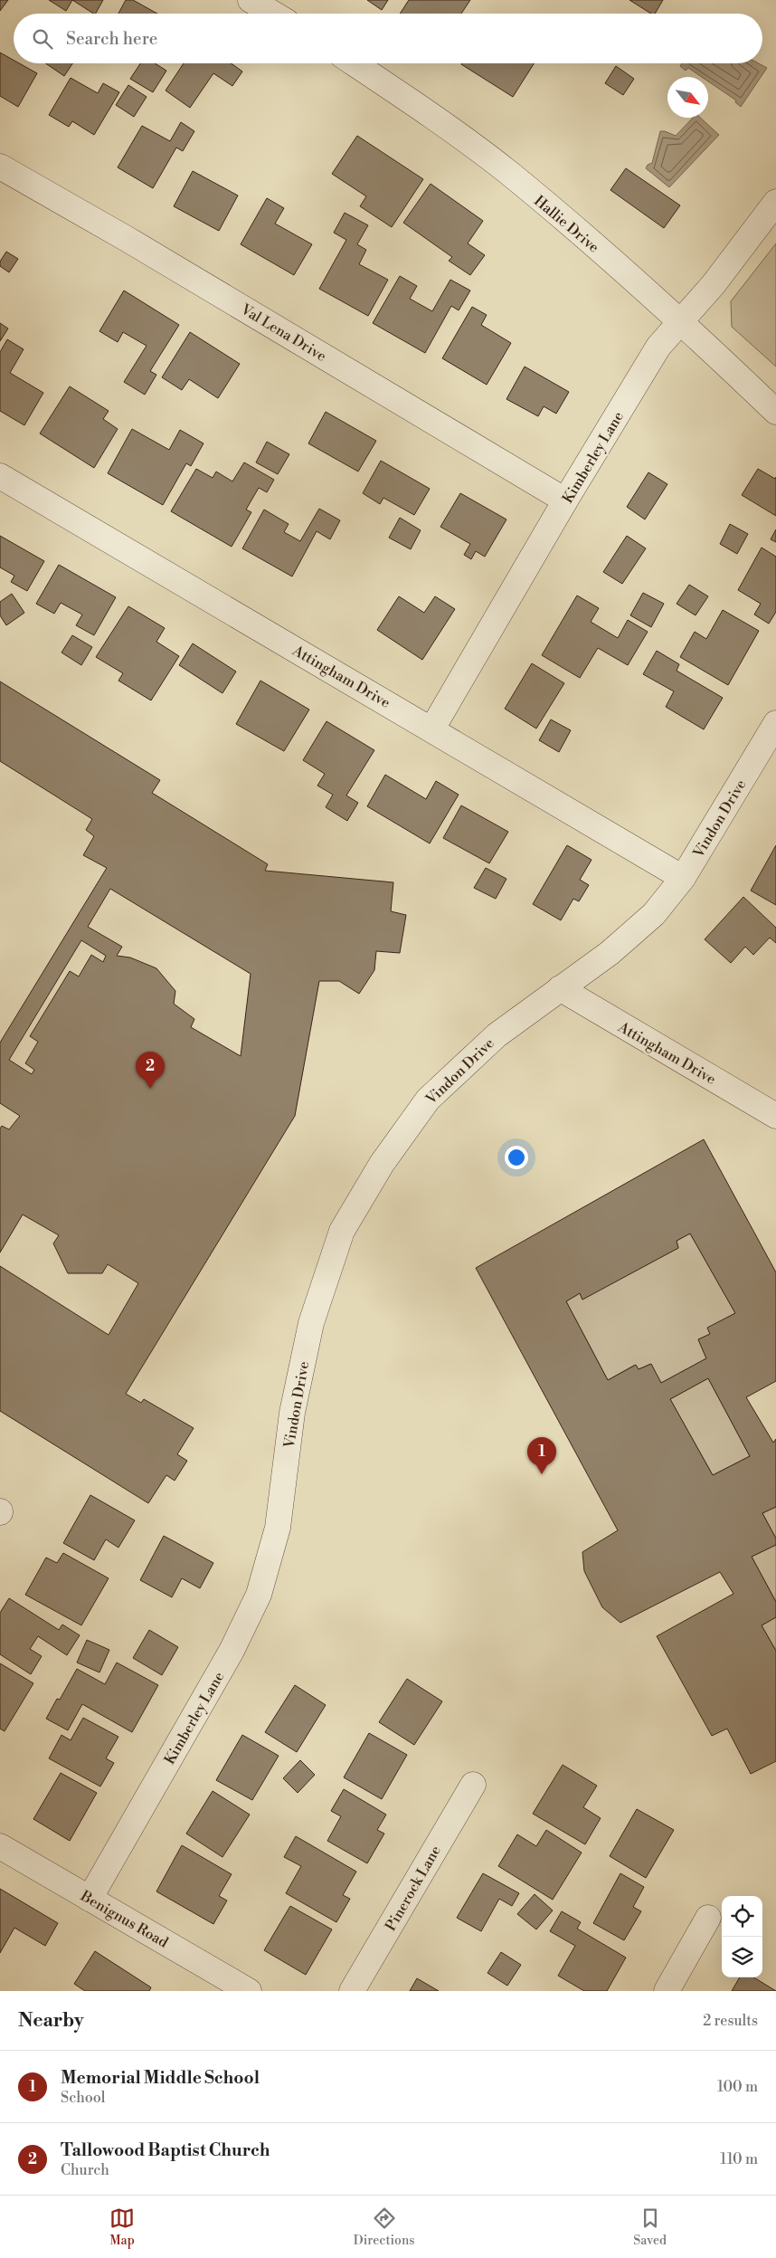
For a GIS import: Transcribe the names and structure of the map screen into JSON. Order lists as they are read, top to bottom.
{
  "streets": {
    "street": [
      "Hallie Drive",
      "Val Lena Drive",
      "Kimberley Lane",
      "Attingham Drive",
      "Vindon Drive",
      "Pinerock Lane",
      "Benignus Road"
    ]
  },
  "crossings": [
    ["Hallie Drive", "Kimberley Lane"],
    ["Val Lena Drive", "Kimberley Lane"],
    ["Kimberley Lane", "Attingham Drive"],
    ["Kimberley Lane", "Vindon Drive"],
    ["Kimberley Lane", "Benignus Road"],
    ["Attingham Drive", "Vindon Drive"]
  ],
  "north": "bottom right",
  "page": {
    "search": "Search here",
    "pins": ["2", "1"],
    "heading": ["Nearby", "2 results"],
    "list": [
      {
        "mark": "1",
        "name": "Memorial Middle School",
        "note": "School",
        "value": "100 m"
      },
      {
        "mark": "2",
        "name": "Tallowood Baptist Church",
        "note": "Church",
        "value": "110 m"
      }
    ],
    "nav": ["Map", "Directions", "Saved"]
  }
}
